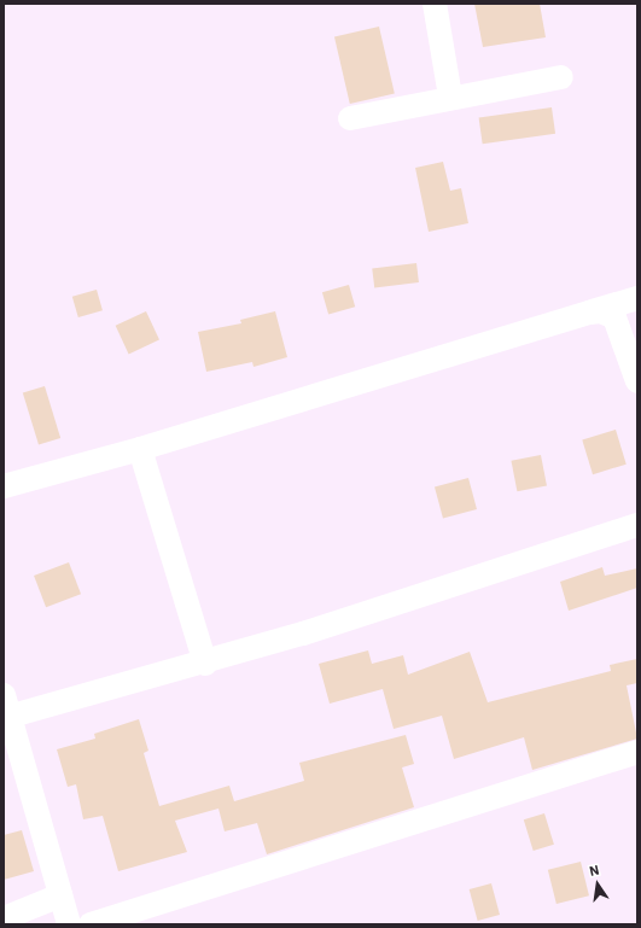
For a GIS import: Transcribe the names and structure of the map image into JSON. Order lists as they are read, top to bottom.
{
  "north": "top"
}
